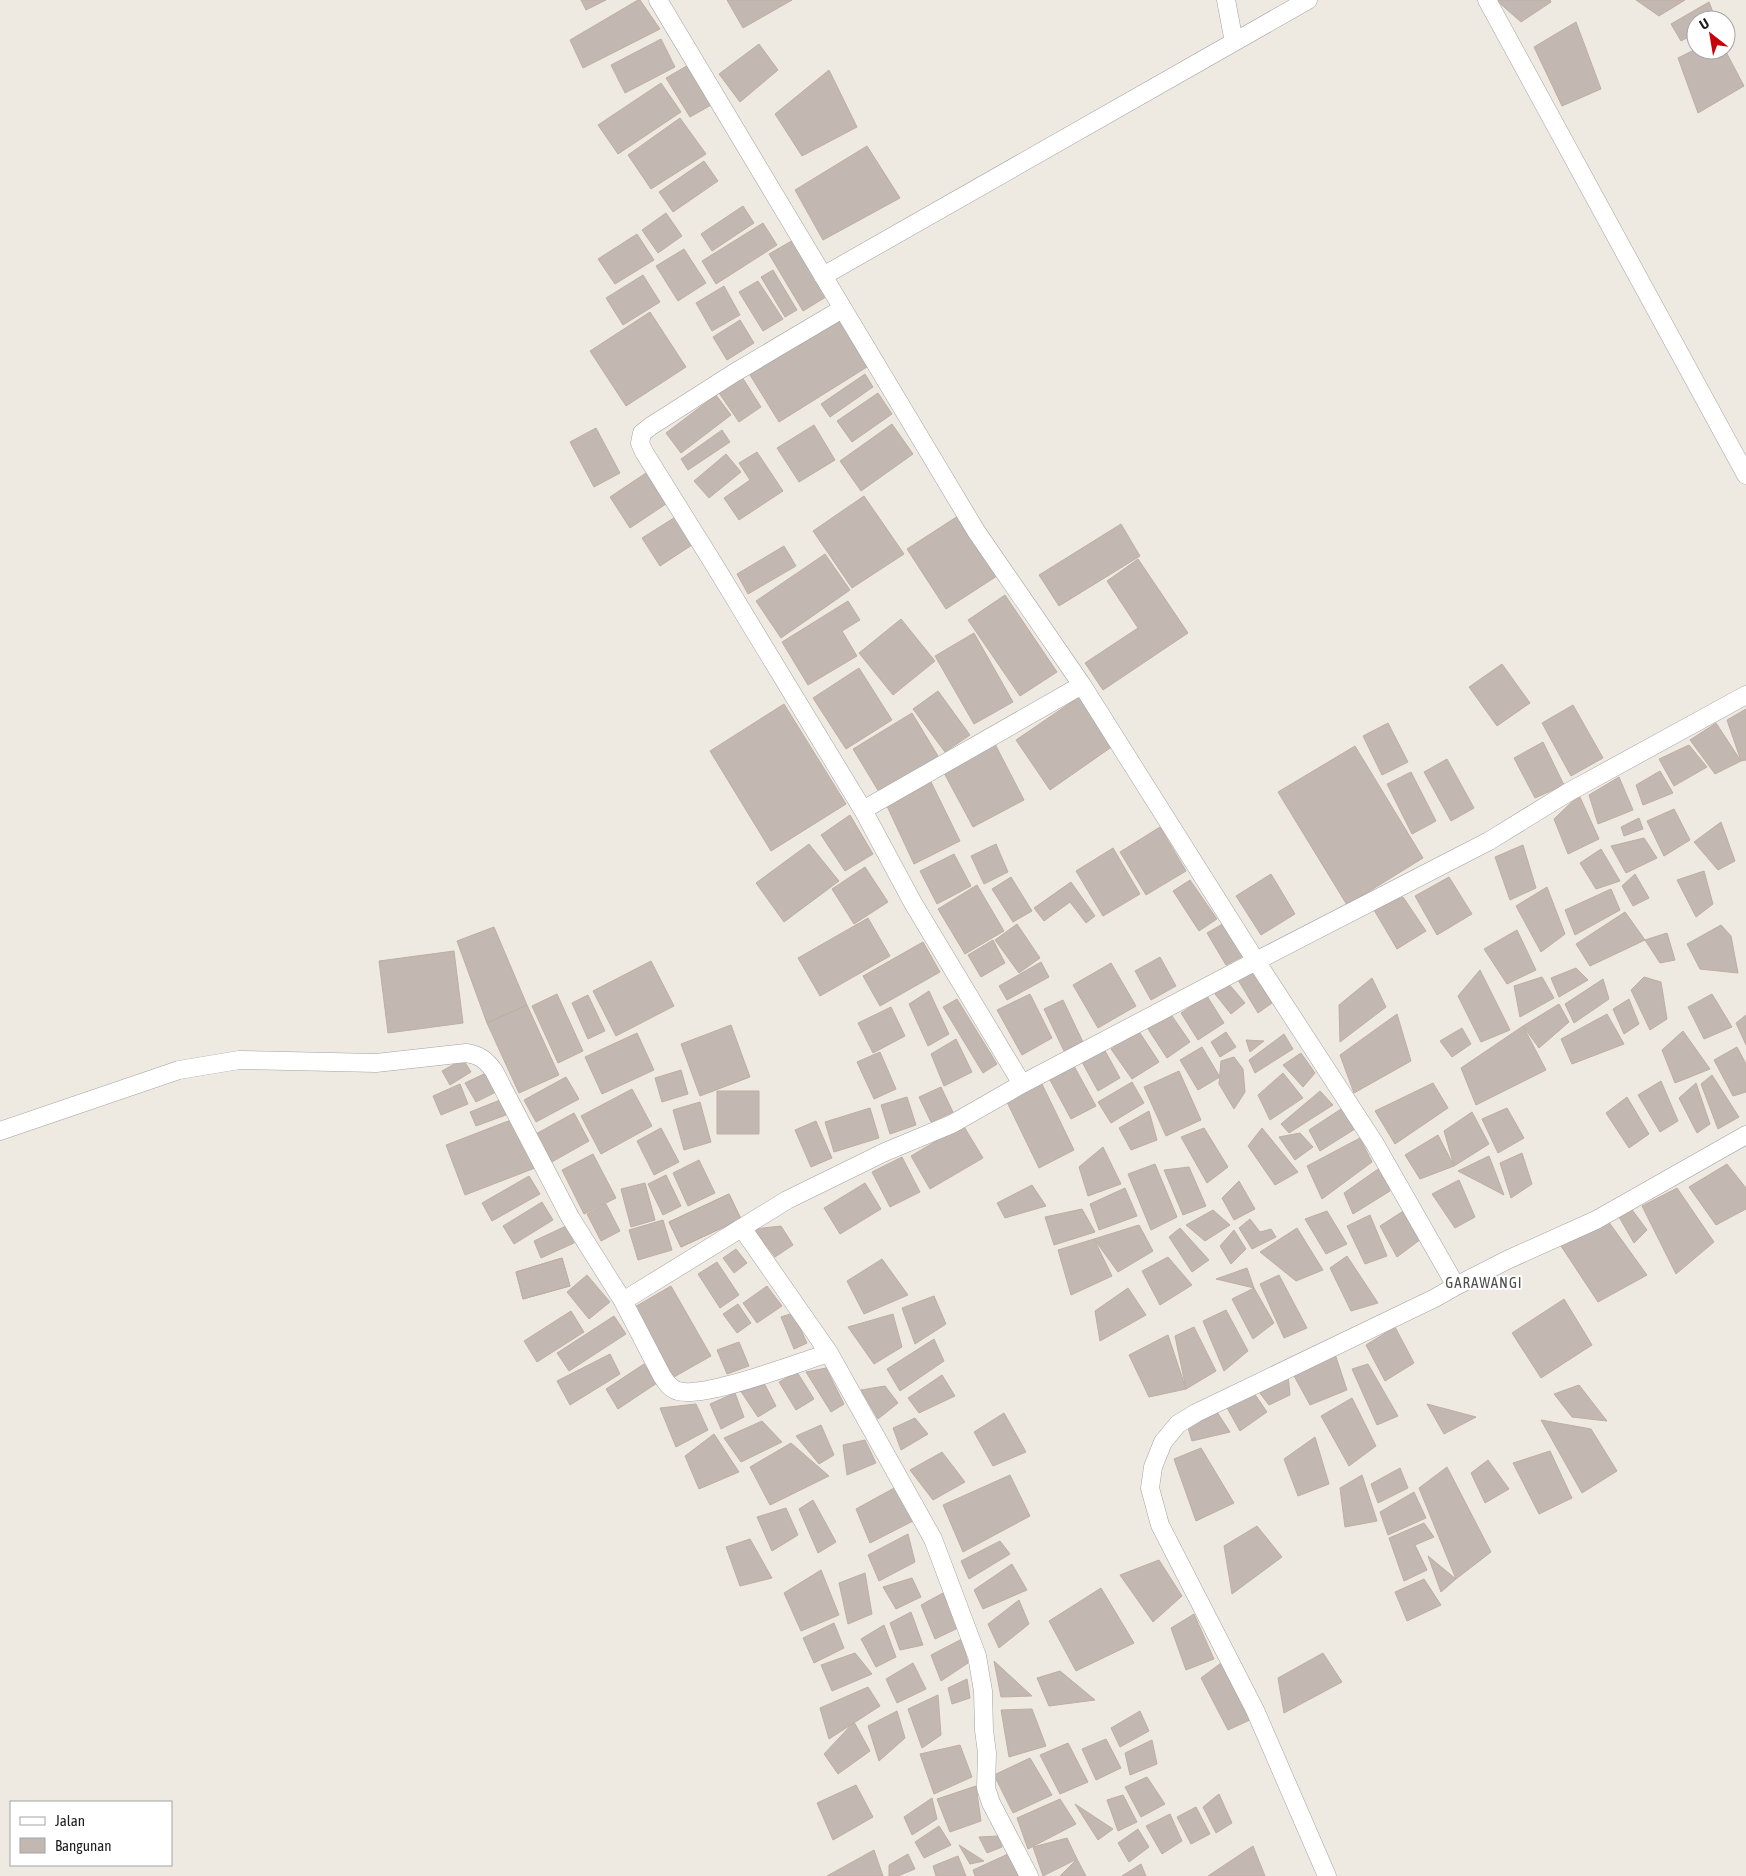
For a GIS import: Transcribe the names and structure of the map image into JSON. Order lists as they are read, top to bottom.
{
  "districts": ["GARAWANGI"],
  "legend": ["Jalan", "Bangunan"],
  "north": "top left"
}
